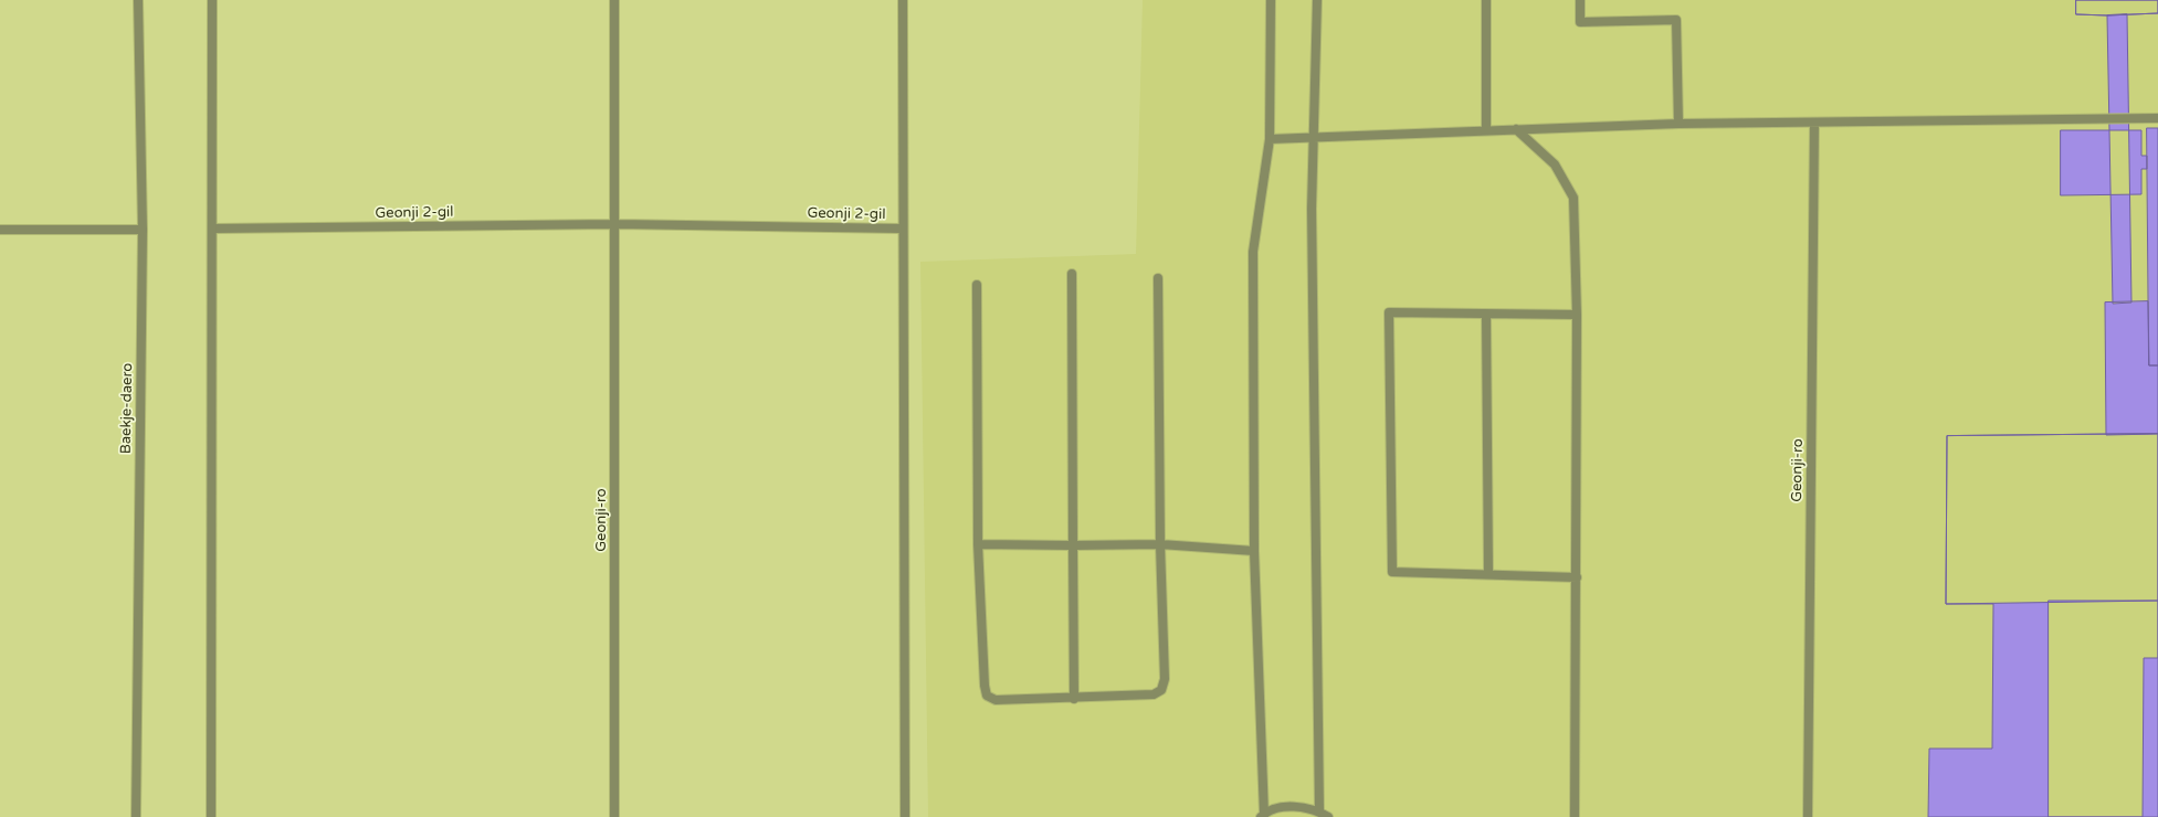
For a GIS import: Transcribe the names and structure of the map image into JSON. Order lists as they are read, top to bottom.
{
  "streets": {
    "street": ["Geonji 2-gil", "Baekje-daero", "Geonji-ro"]
  },
  "crossings": [
    ["Geonji 2-gil", "Geonji-ro"]
  ]
}
